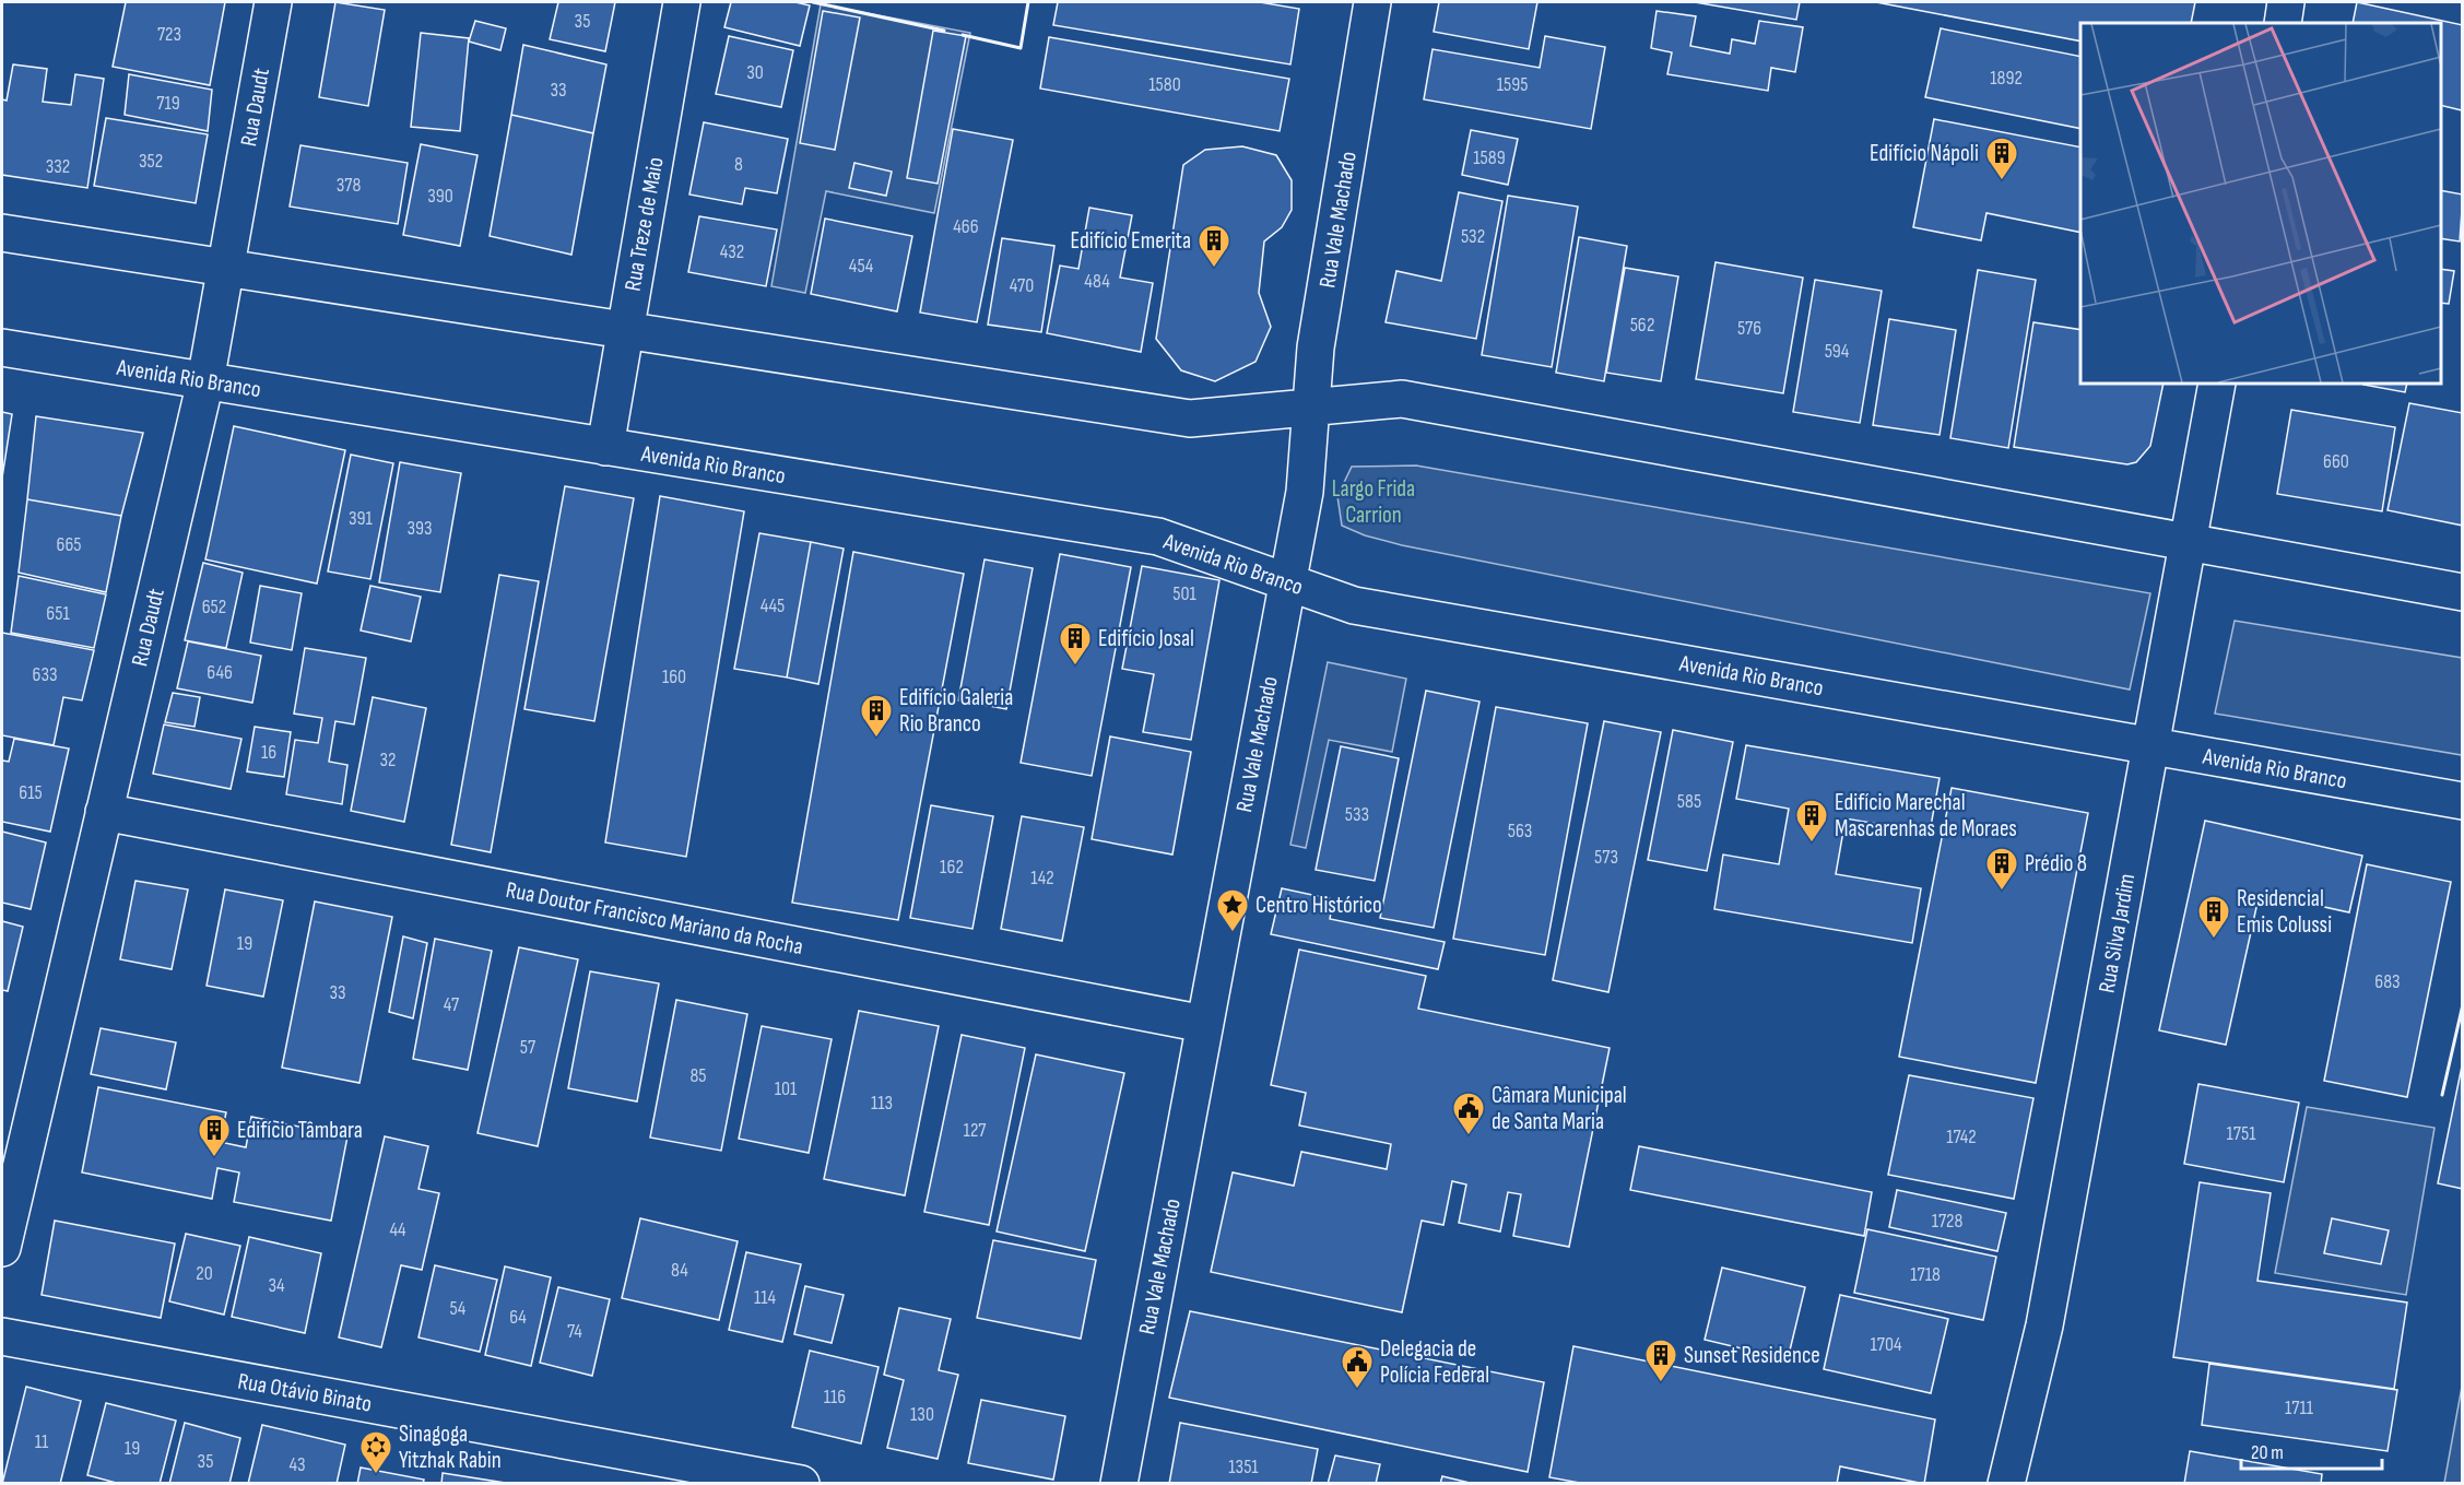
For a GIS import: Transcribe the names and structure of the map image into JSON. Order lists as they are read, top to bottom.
{
  "streets": {
    "street": [
      "Rua Daudt",
      "Rua Vale Machado",
      "Rua Treze de Maio",
      "Avenida Rio Branco",
      "Rua Doutor Francisco Mariano da Rocha",
      "Rua Silva Jardim",
      "Rua Otávio Binato"
    ]
  },
  "crossings": [
    ["Rua Daudt", "Avenida Rio Branco"],
    ["Rua Daudt", "Rua Doutor Francisco Mariano da Rocha"],
    ["Rua Vale Machado", "Avenida Rio Branco"],
    ["Rua Vale Machado", "Rua Doutor Francisco Mariano da Rocha"],
    ["Rua Treze de Maio", "Avenida Rio Branco"],
    ["Avenida Rio Branco", "Rua Silva Jardim"]
  ],
  "parks": ["Largo Frida Carrion"],
  "places": {
    "building": [
      "Edifício Nápoli",
      "Edifício Emerita",
      "Edifício Josal",
      "Edifício Galeria Rio Branco",
      "Edifício Marechal Mascarenhas de Moraes",
      "Prédio 8",
      "Residencial Emis Colussi",
      "Edifício Tâmbara",
      "Sunset Residence"
    ],
    "place": ["Centro Histórico"],
    "public building": ["Câmara Municipal de Santa Maria", "Delegacia de Polícia Federal"],
    "synagogue": ["Sinagoga Yitzhak Rabin"]
  },
  "house_numbers": [
    "35",
    "723",
    "30",
    "1892",
    "1580",
    "1595",
    "33",
    "719",
    "1589",
    "352",
    "8",
    "332",
    "378",
    "390",
    "466",
    "532",
    "432",
    "454",
    "484",
    "470",
    "562",
    "576",
    "594",
    "660",
    "391",
    "393",
    "665",
    "501",
    "445",
    "652",
    "651",
    "646",
    "633",
    "160",
    "16",
    "32",
    "615",
    "585",
    "533",
    "563",
    "573",
    "162",
    "142",
    "19",
    "683",
    "33",
    "47",
    "57",
    "85",
    "101",
    "113",
    "127",
    "1751",
    "1742",
    "1728",
    "44",
    "84",
    "20",
    "1718",
    "34",
    "114",
    "54",
    "64",
    "74",
    "1704",
    "116",
    "1711",
    "130",
    "11",
    "19",
    "35",
    "43",
    "1351"
  ],
  "scale_bar": "20 m"
}
